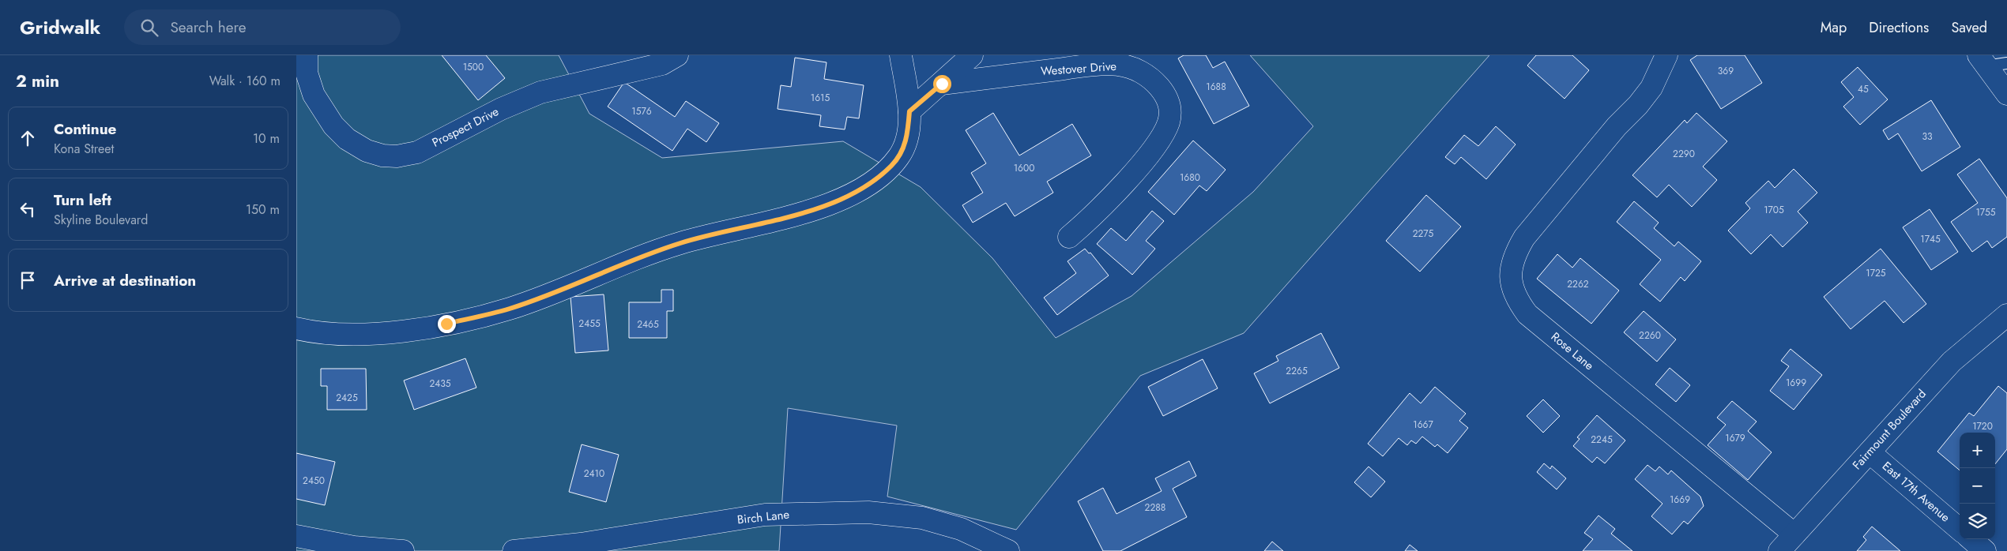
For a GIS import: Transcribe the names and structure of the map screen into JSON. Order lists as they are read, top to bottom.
{
  "streets": {
    "street": [
      "Westover Drive",
      "Prospect Drive",
      "Rose Lane",
      "Fairmount Boulevard",
      "East 17th Avenue",
      "Birch Lane"
    ]
  },
  "crossings": [
    ["Rose Lane", "Fairmount Boulevard"],
    ["Fairmount Boulevard", "East 17th Avenue"]
  ],
  "house_numbers": [
    "1500",
    "369",
    "1688",
    "45",
    "1615",
    "1576",
    "33",
    "2290",
    "1600",
    "1680",
    "1705",
    "1755",
    "2275",
    "1745",
    "1725",
    "2262",
    "2455",
    "2465",
    "2260",
    "2265",
    "1699",
    "2435",
    "2425",
    "1667",
    "1720",
    "1679",
    "2245",
    "2410",
    "2450",
    "1669",
    "2288"
  ],
  "page": {
    "header": "Gridwalk",
    "search": "Search here",
    "nav": ["Map", "Directions", "Saved"],
    "heading": ["2 min", "Walk · 160 m"],
    "list": [
      ["Continue", "Kona Street", "10 m"],
      ["Turn left", "Skyline Boulevard", "150 m"],
      "Arrive at destination"
    ],
    "map_buttons": ["+", "−"]
  }
}
